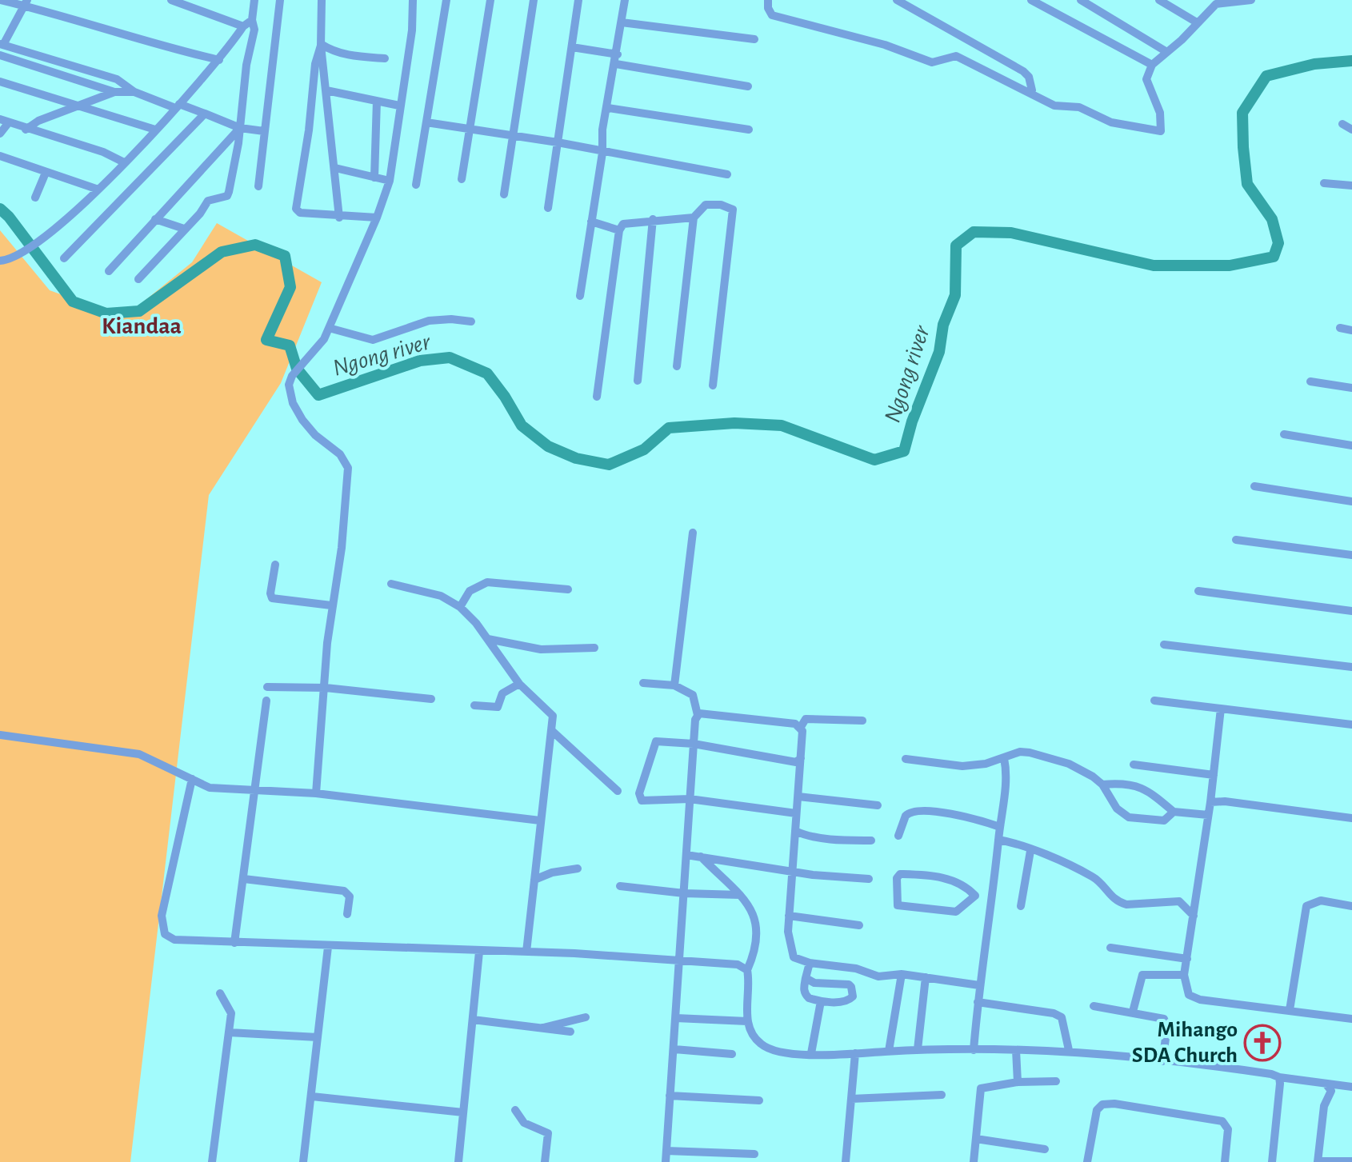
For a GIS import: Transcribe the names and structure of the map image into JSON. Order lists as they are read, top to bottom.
{
  "districts": ["Kiandaa"],
  "water": ["Ngong river"],
  "places": {
    "church": ["Mihango SDA Church"]
  }
}
